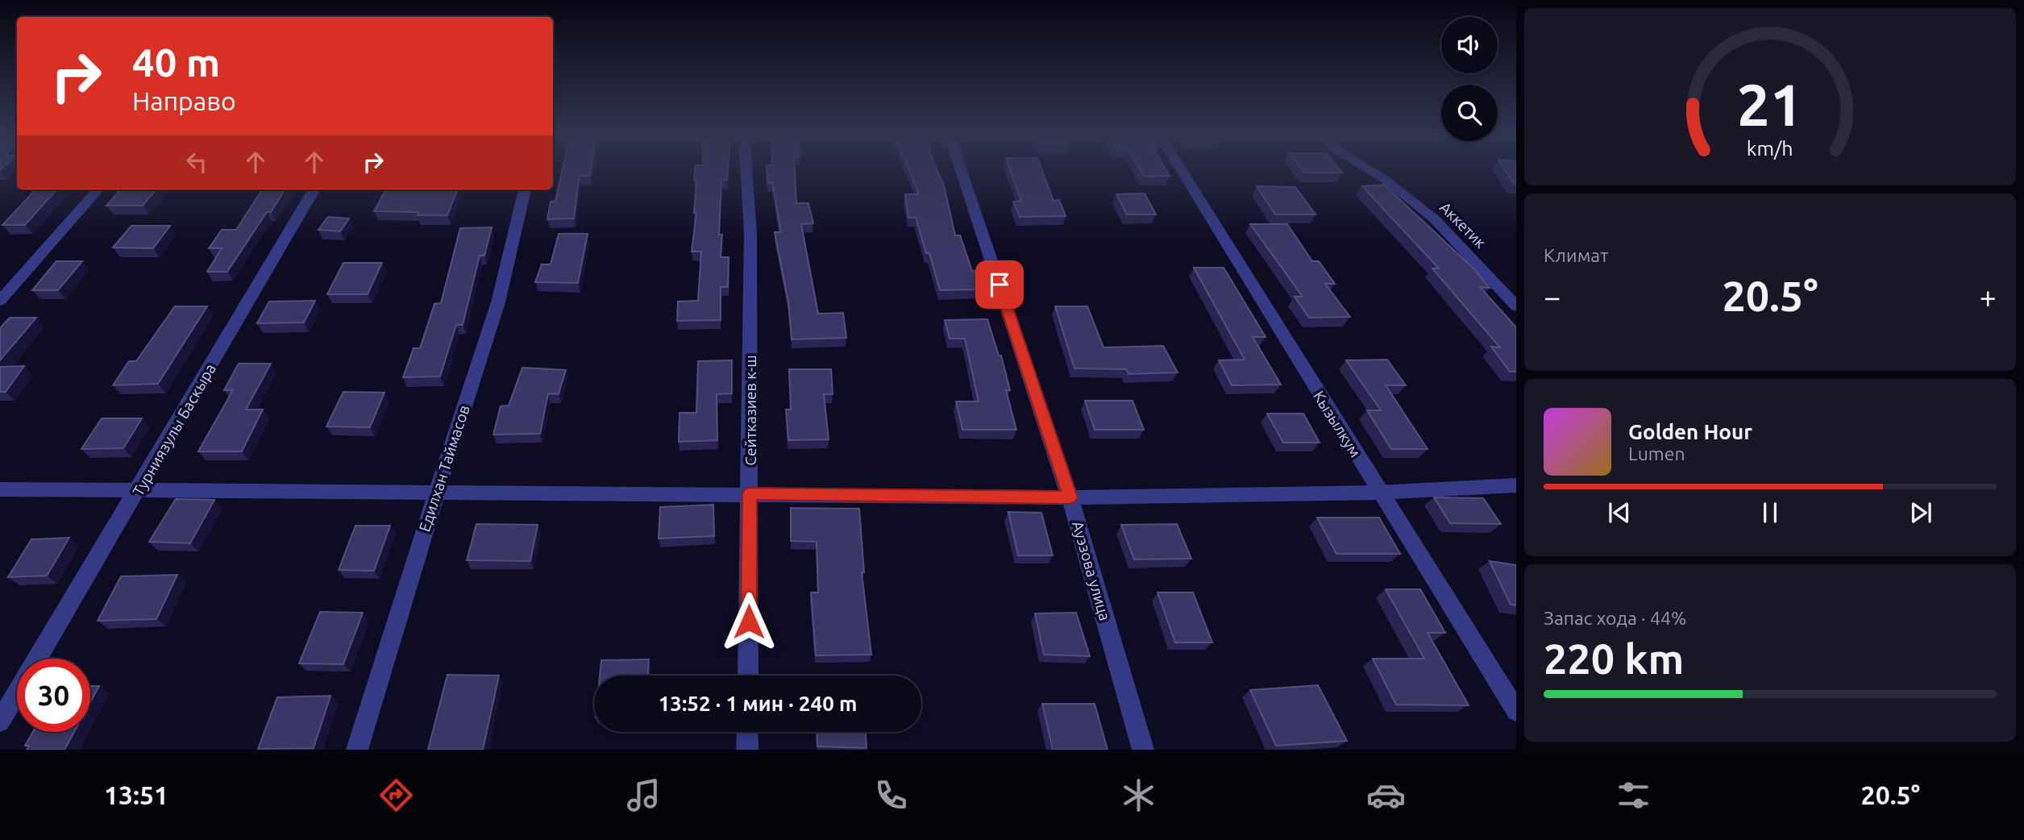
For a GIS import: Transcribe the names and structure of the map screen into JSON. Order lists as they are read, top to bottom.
{
  "streets": {
    "street": [
      "Аккетик",
      "Сейтказиев к-ш",
      "Кызылкум",
      "Турниязулы Баскыра",
      "Едилхан Таймасов",
      "Ауэзова улица"
    ]
  },
  "page": {
    "turn": ["40 m", "Направо"],
    "tile": [
      "Климат",
      ["Запас хода · 44%", "220 km"]
    ],
    "heat": ["−", "20.5°", "+"],
    "song": ["Golden Hour", "Lumen"],
    "limit": "30",
    "trip": "13:52 · 1 мин · 240 m",
    "tabs": ["13:51", "20.5°"],
    "gauge": ["21", "km/h"]
  }
}
